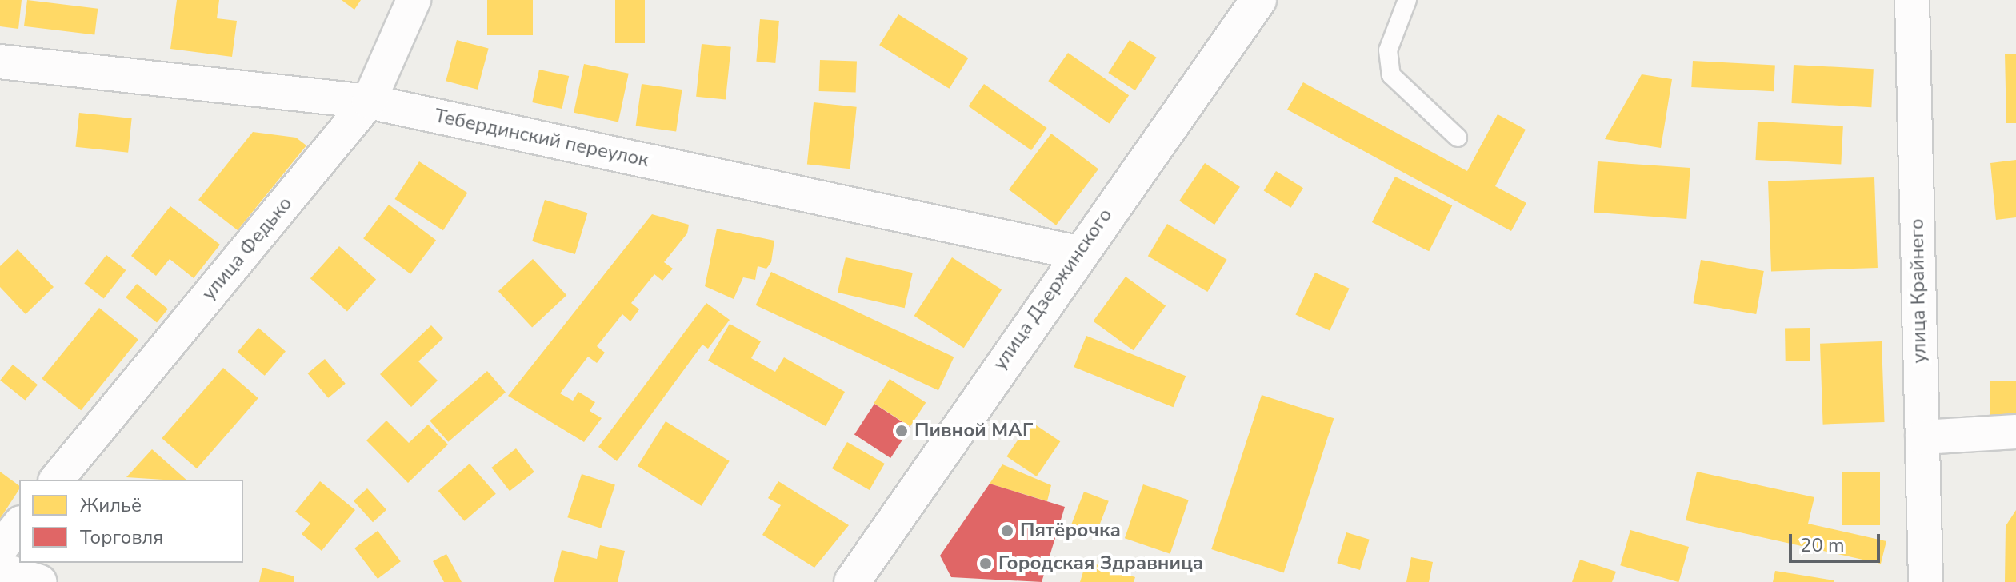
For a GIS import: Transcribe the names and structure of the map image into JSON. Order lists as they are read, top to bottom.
{
  "streets": {
    "main road": ["улица Дзержинского"],
    "street": ["Тебердинский переулок", "улица Федько", "улица Крайнего"]
  },
  "crossings": [
    ["Тебердинский переулок", "улица Федько"],
    ["Тебердинский переулок", "улица Дзержинского"]
  ],
  "places": ["Пивной МАГ", "Пятёрочка", "Городская Здравница"],
  "legend": ["Жильё", "Торговля"],
  "scale_bar": "20 m"
}
